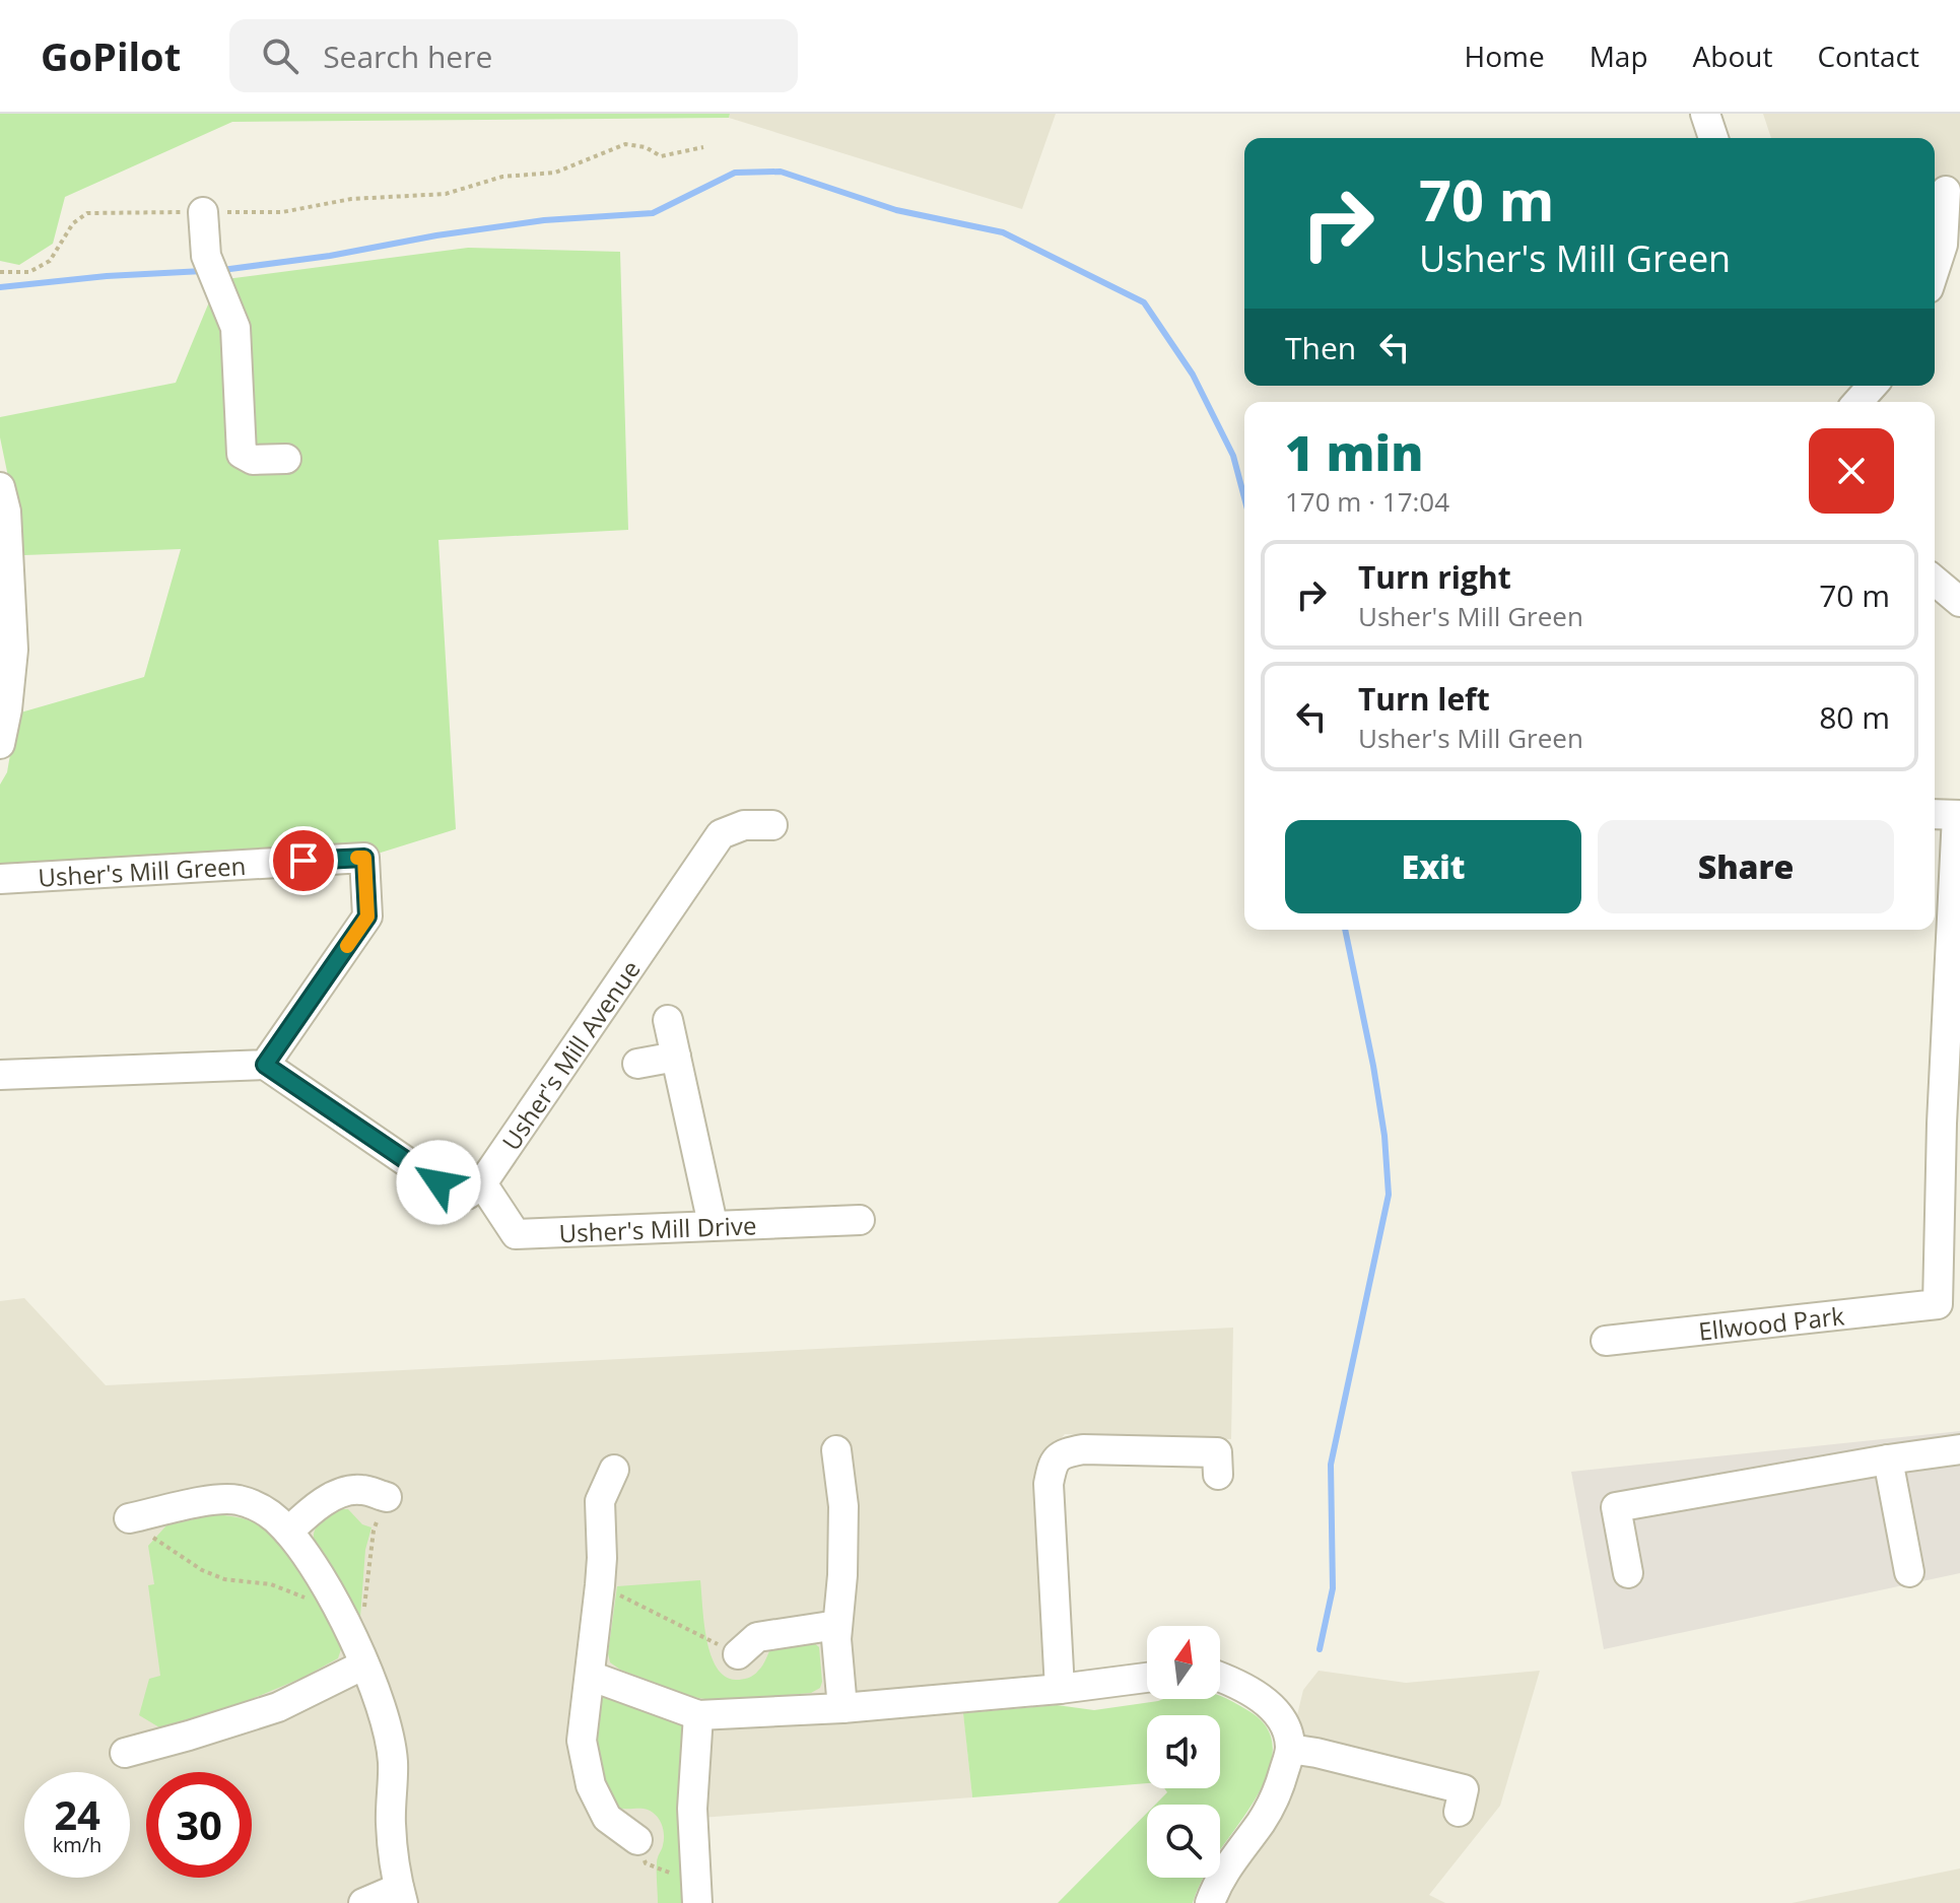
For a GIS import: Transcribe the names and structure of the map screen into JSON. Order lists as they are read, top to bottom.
{
  "streets": {
    "street": [
      "Usher's Mill Green",
      "Usher's Mill Avenue",
      "Usher's Mill Drive",
      "Ellwood Park"
    ]
  },
  "crossings": [
    ["Usher's Mill Avenue", "Usher's Mill Drive"]
  ],
  "north": "top",
  "page": {
    "header": "GoPilot",
    "search": "Search here",
    "nav": [
      "Home",
      "Map",
      "About",
      "Contact"
    ],
    "turn": ["70 m", "Usher's Mill Green"],
    "then": "Then",
    "heading": ["1 min", "170 m · 17:04"],
    "list": [
      {
        "name": "Turn right",
        "note": "Usher's Mill Green",
        "value": "70 m"
      },
      {
        "name": "Turn left",
        "note": "Usher's Mill Green",
        "value": "80 m"
      }
    ],
    "buttons": ["Exit", "Share"],
    "speed": "24 km/h",
    "limit": "30"
  }
}
